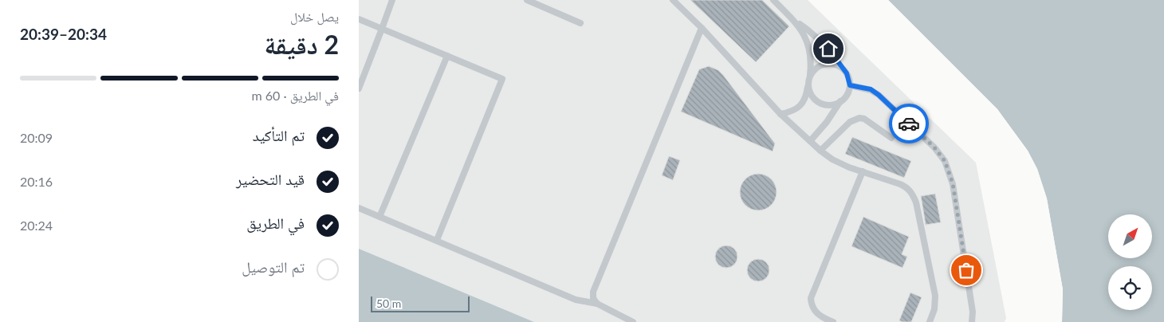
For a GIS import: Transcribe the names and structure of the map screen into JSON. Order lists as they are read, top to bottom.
{
  "scale_bar": "50 m",
  "north": "top right",
  "page": {
    "heading": ["2 دقيقة", "يصل خلال", "20:34–20:39"],
    "bar": "في الطريق · 60 m",
    "list": [
      ["تم التأكيد", "20:09"],
      ["قيد التحضير", "20:16"],
      ["في الطريق", "20:24"],
      "تم التوصيل"
    ],
    "scale": "50 m"
  }
}
